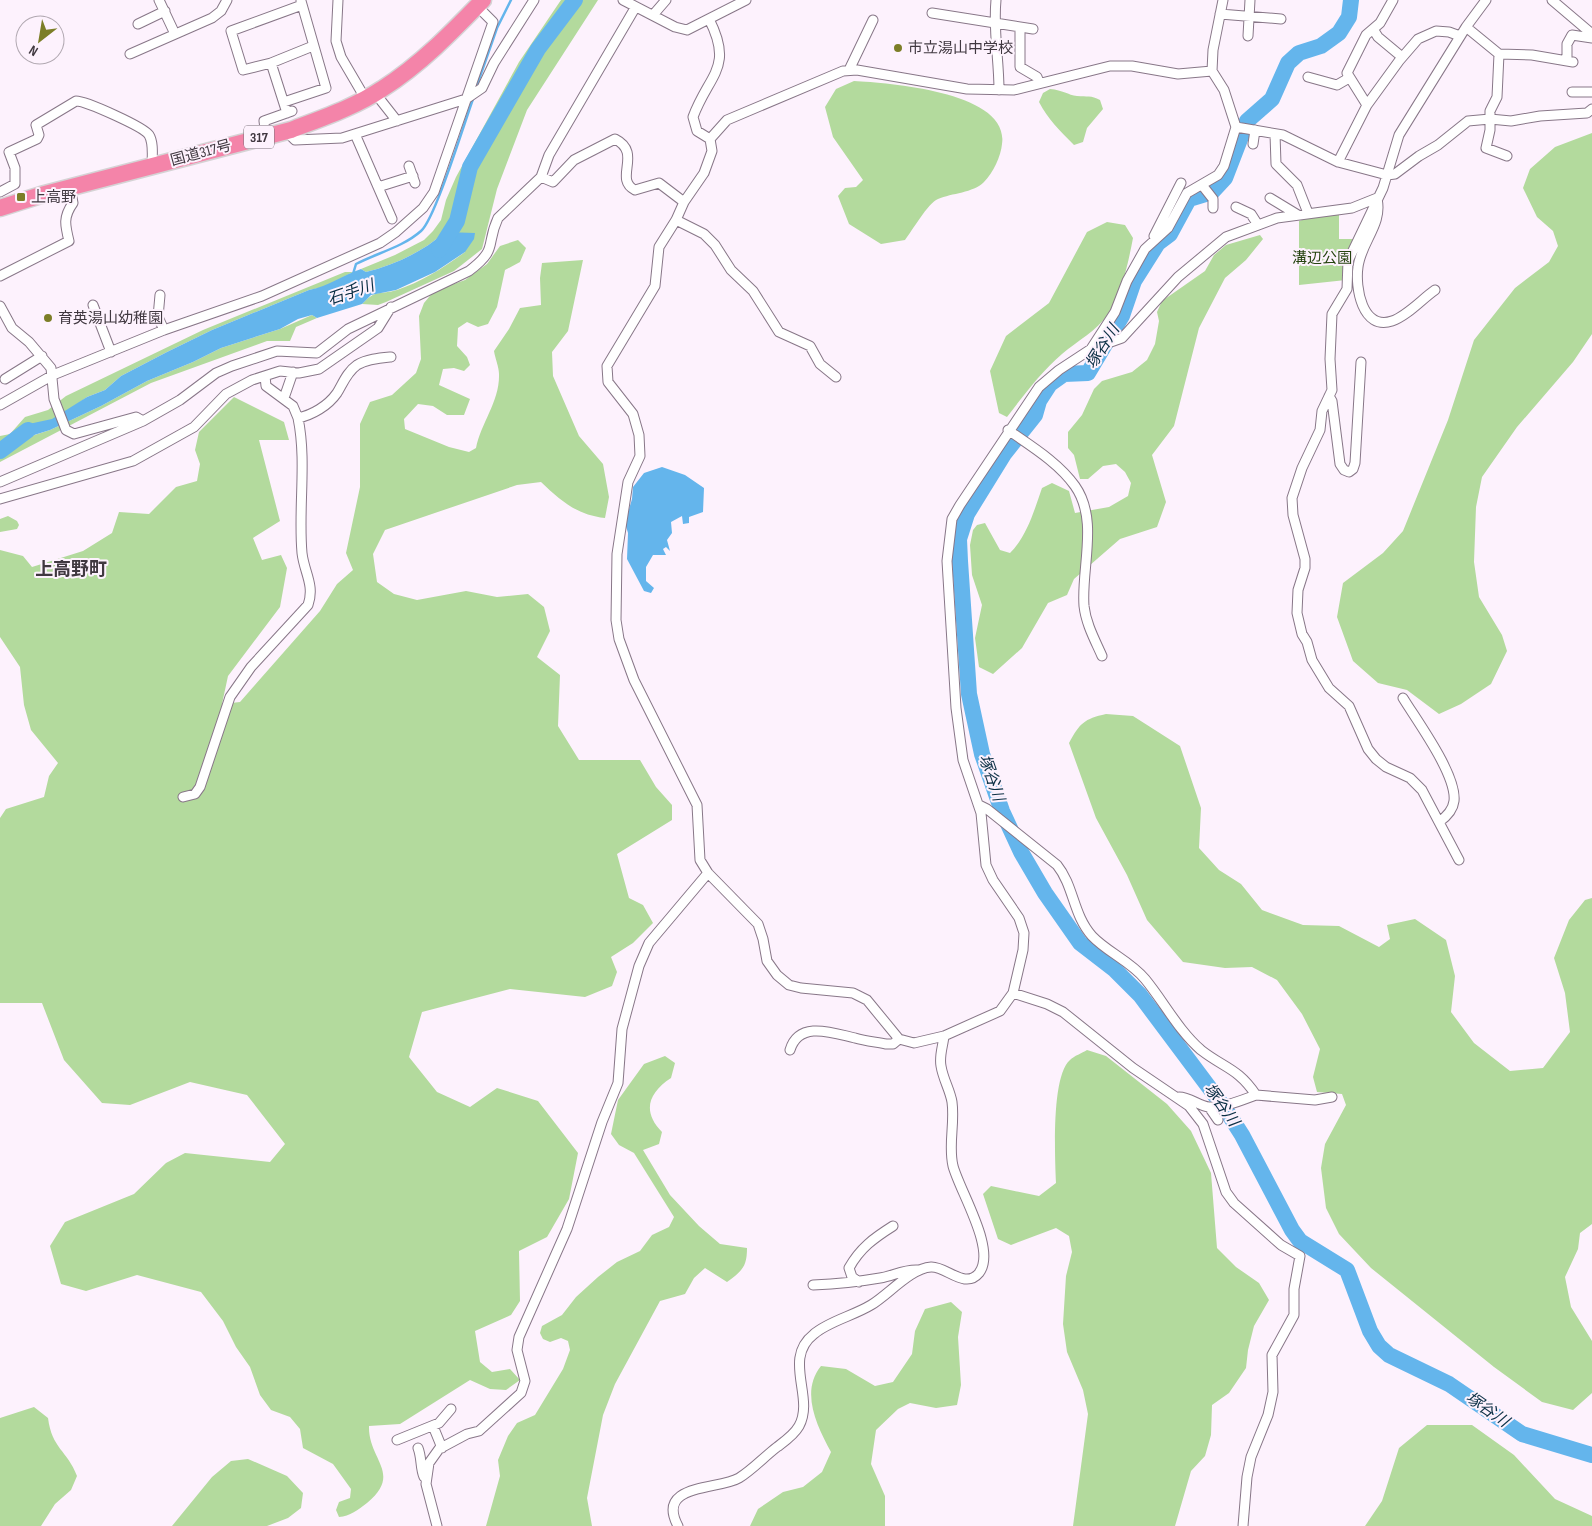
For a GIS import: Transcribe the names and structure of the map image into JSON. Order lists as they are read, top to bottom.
{
  "streets": {
    "highway": ["317", "国道317号"]
  },
  "districts": ["上高野町"],
  "water": ["石手川", "塚谷川"],
  "parks": ["溝辺公園"],
  "places": {
    "other": ["市立湯山中学校", "育英湯山幼稚園"],
    "transit": ["上高野"]
  },
  "north": "bottom left"
}
